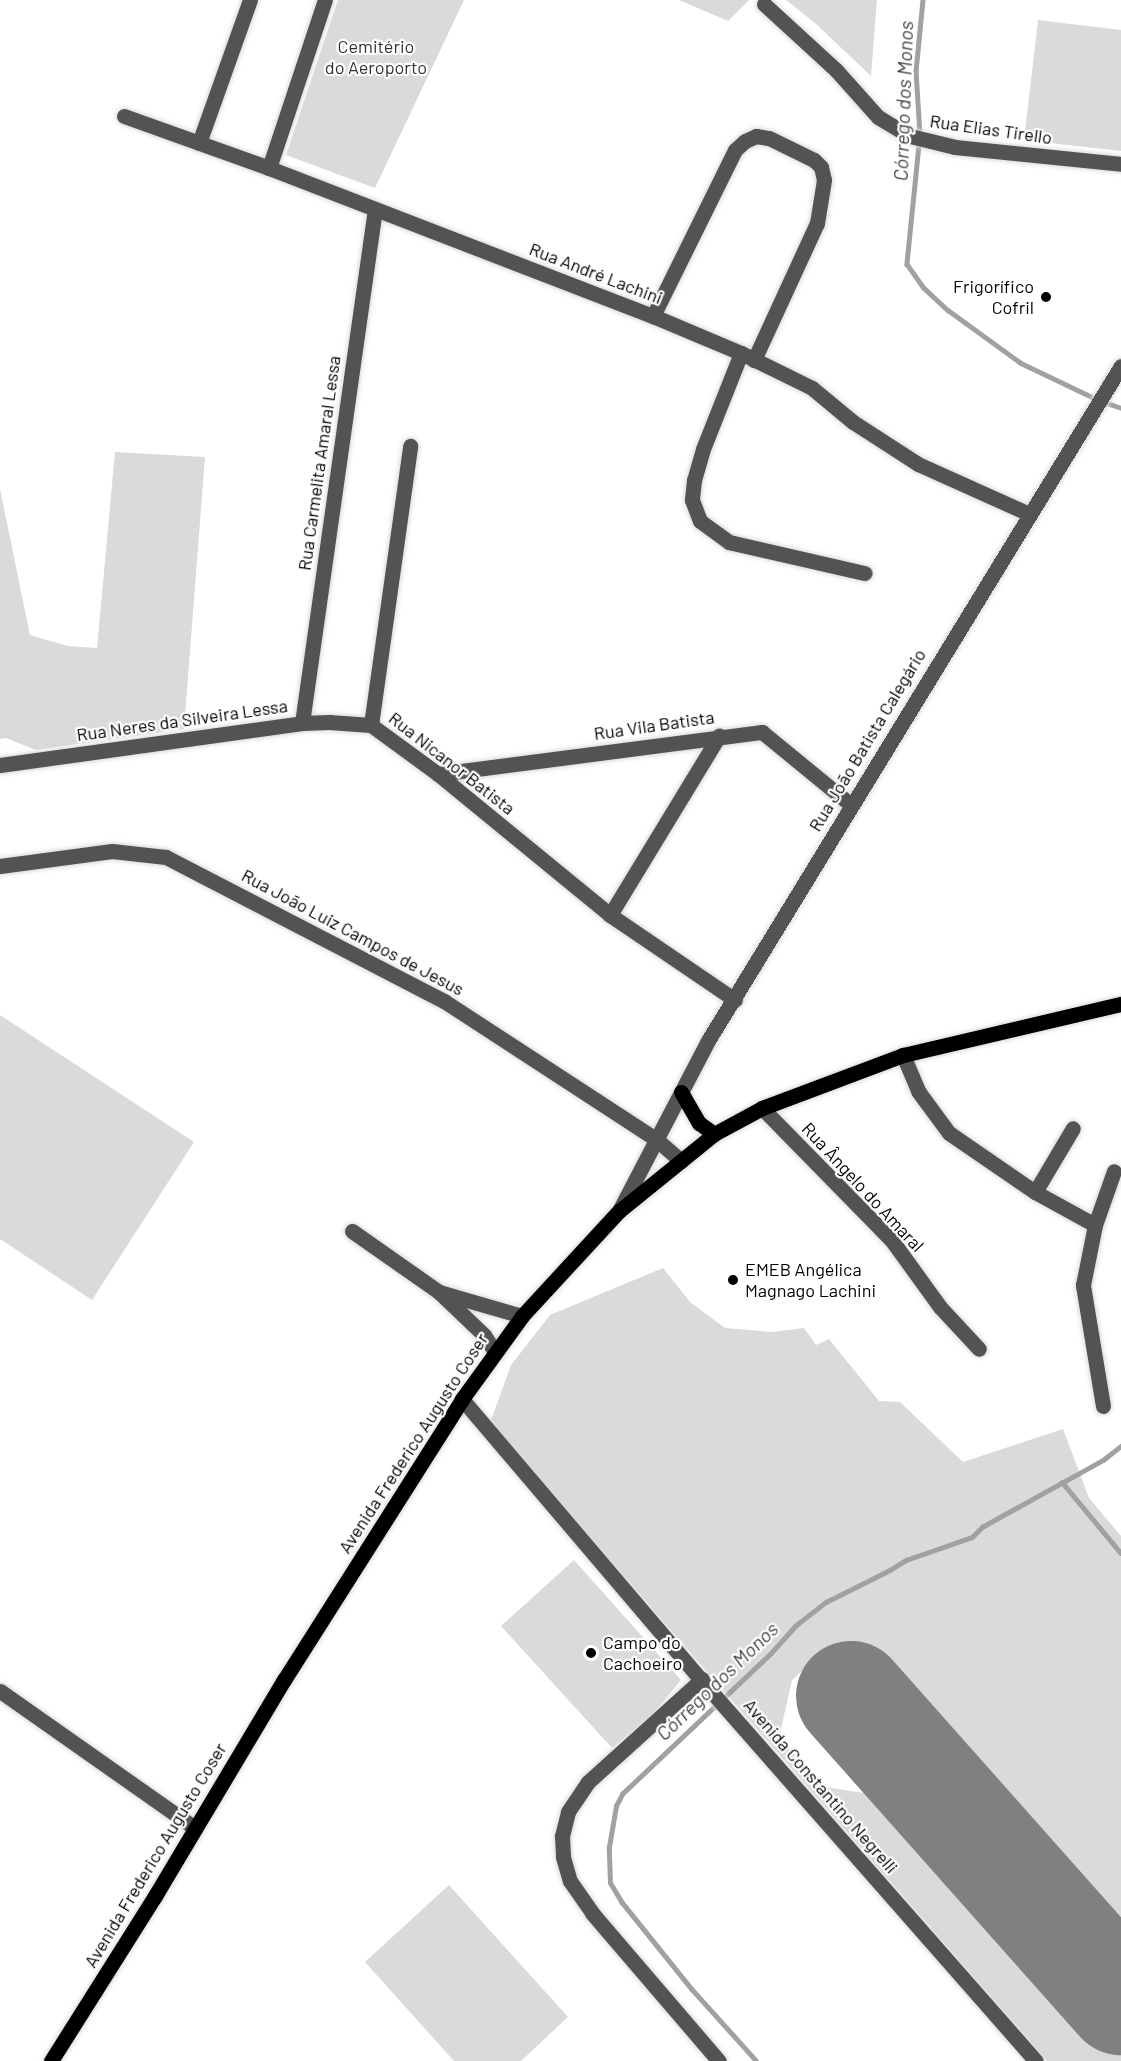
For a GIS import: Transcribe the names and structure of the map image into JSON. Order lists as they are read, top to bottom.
{
  "streets": {
    "main road": ["Avenida Frederico Augusto Coser"],
    "street": [
      "Rua Elias Tirello",
      "Rua André Lachini",
      "Rua Carmelita Amaral Lessa",
      "Rua Neres da Silveira Lessa",
      "Rua Vila Batista",
      "Rua João Batista Calegário",
      "Rua Nicanor Batista",
      "Rua João Luiz Campos de Jesus",
      "Rua Ângelo do Amaral",
      "Avenida Constantino Negrelli"
    ]
  },
  "crossings": [
    ["Rua André Lachini", "Rua Carmelita Amaral Lessa"],
    ["Rua André Lachini", "Rua João Batista Calegário"],
    ["Rua Carmelita Amaral Lessa", "Rua Neres da Silveira Lessa"],
    ["Rua Neres da Silveira Lessa", "Rua Nicanor Batista"],
    ["Rua Vila Batista", "Rua João Batista Calegário"],
    ["Rua Vila Batista", "Rua Nicanor Batista"],
    ["Rua João Batista Calegário", "Rua Nicanor Batista"],
    ["Rua João Batista Calegário", "Rua João Luiz Campos de Jesus"],
    ["Rua João Batista Calegário", "Avenida Frederico Augusto Coser"],
    ["Rua Ângelo do Amaral", "Avenida Frederico Augusto Coser"],
    ["Avenida Frederico Augusto Coser", "Avenida Constantino Negrelli"]
  ],
  "water": ["Córrego dos Monos"],
  "parks": ["Cemitério do Aeroporto"],
  "places": ["Frigorífico Cofril", "EMEB Angélica Magnago Lachini", "Campo do Cachoeiro"]
}
